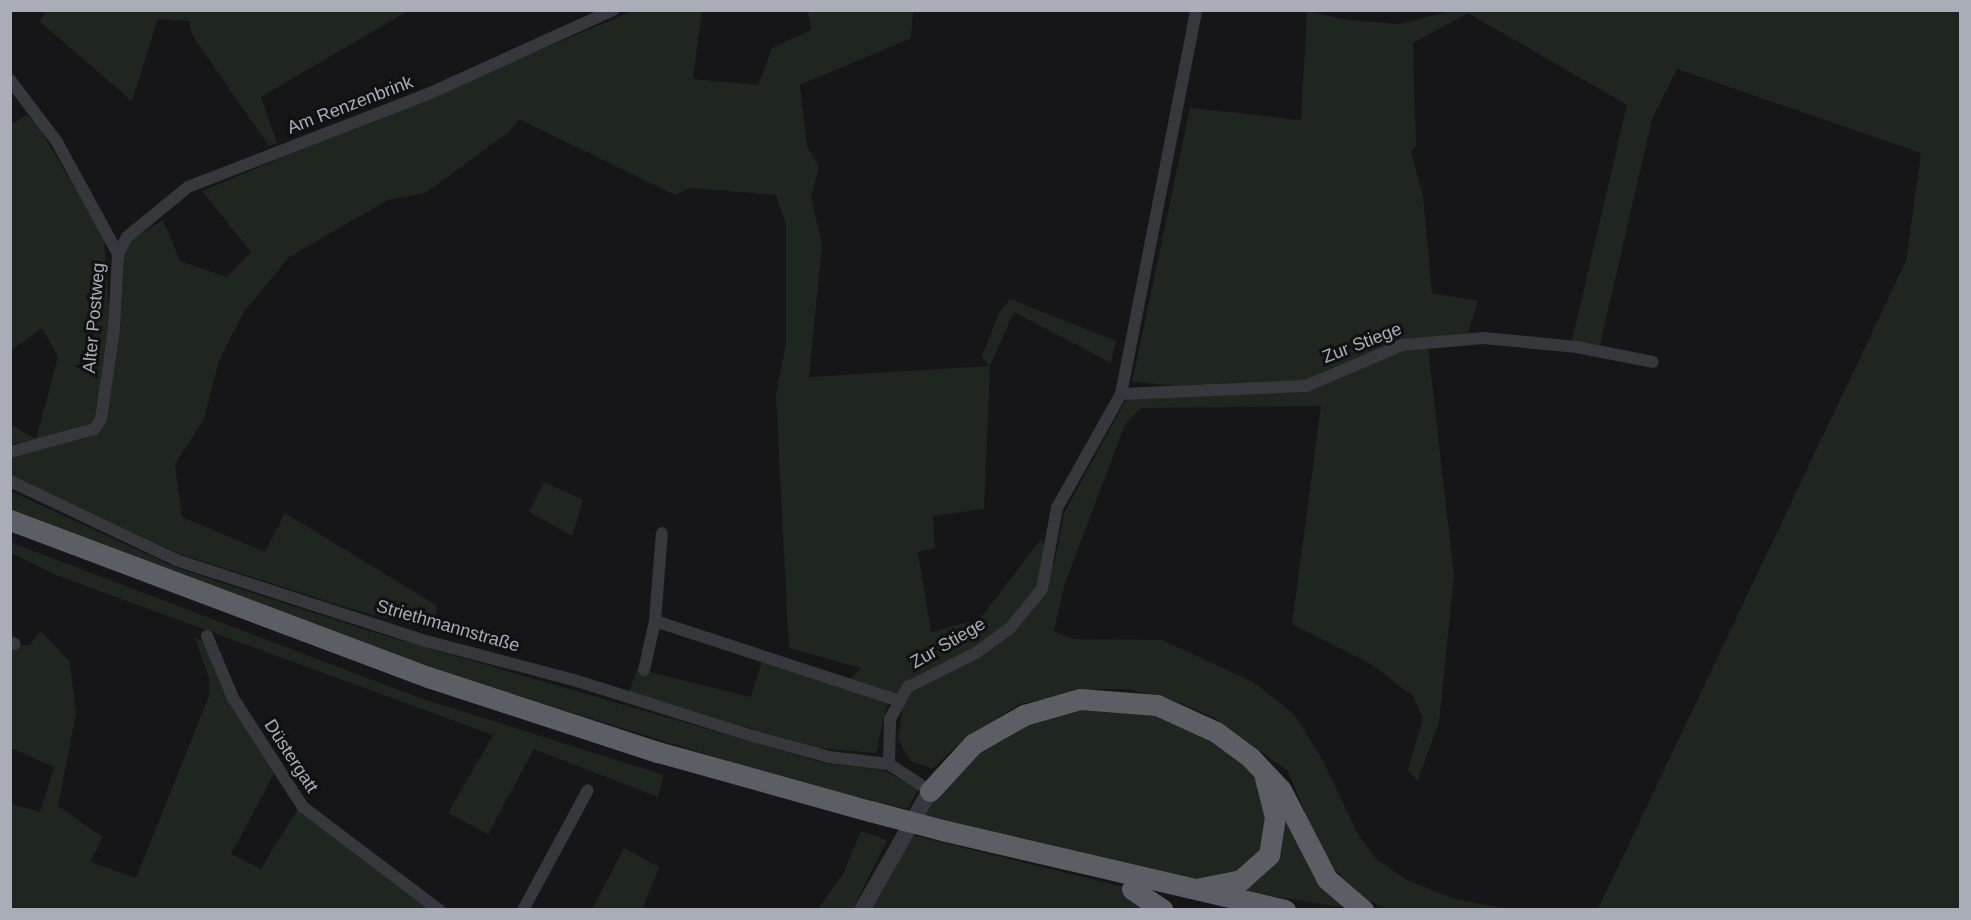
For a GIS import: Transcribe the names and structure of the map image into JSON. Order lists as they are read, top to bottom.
{
  "streets": {
    "street": [
      "Am Renzenbrink",
      "Alter Postweg",
      "Zur Stiege",
      "Striethmannstraße",
      "Düstergatt"
    ]
  },
  "crossings": [
    ["Am Renzenbrink", "Alter Postweg"]
  ]
}
